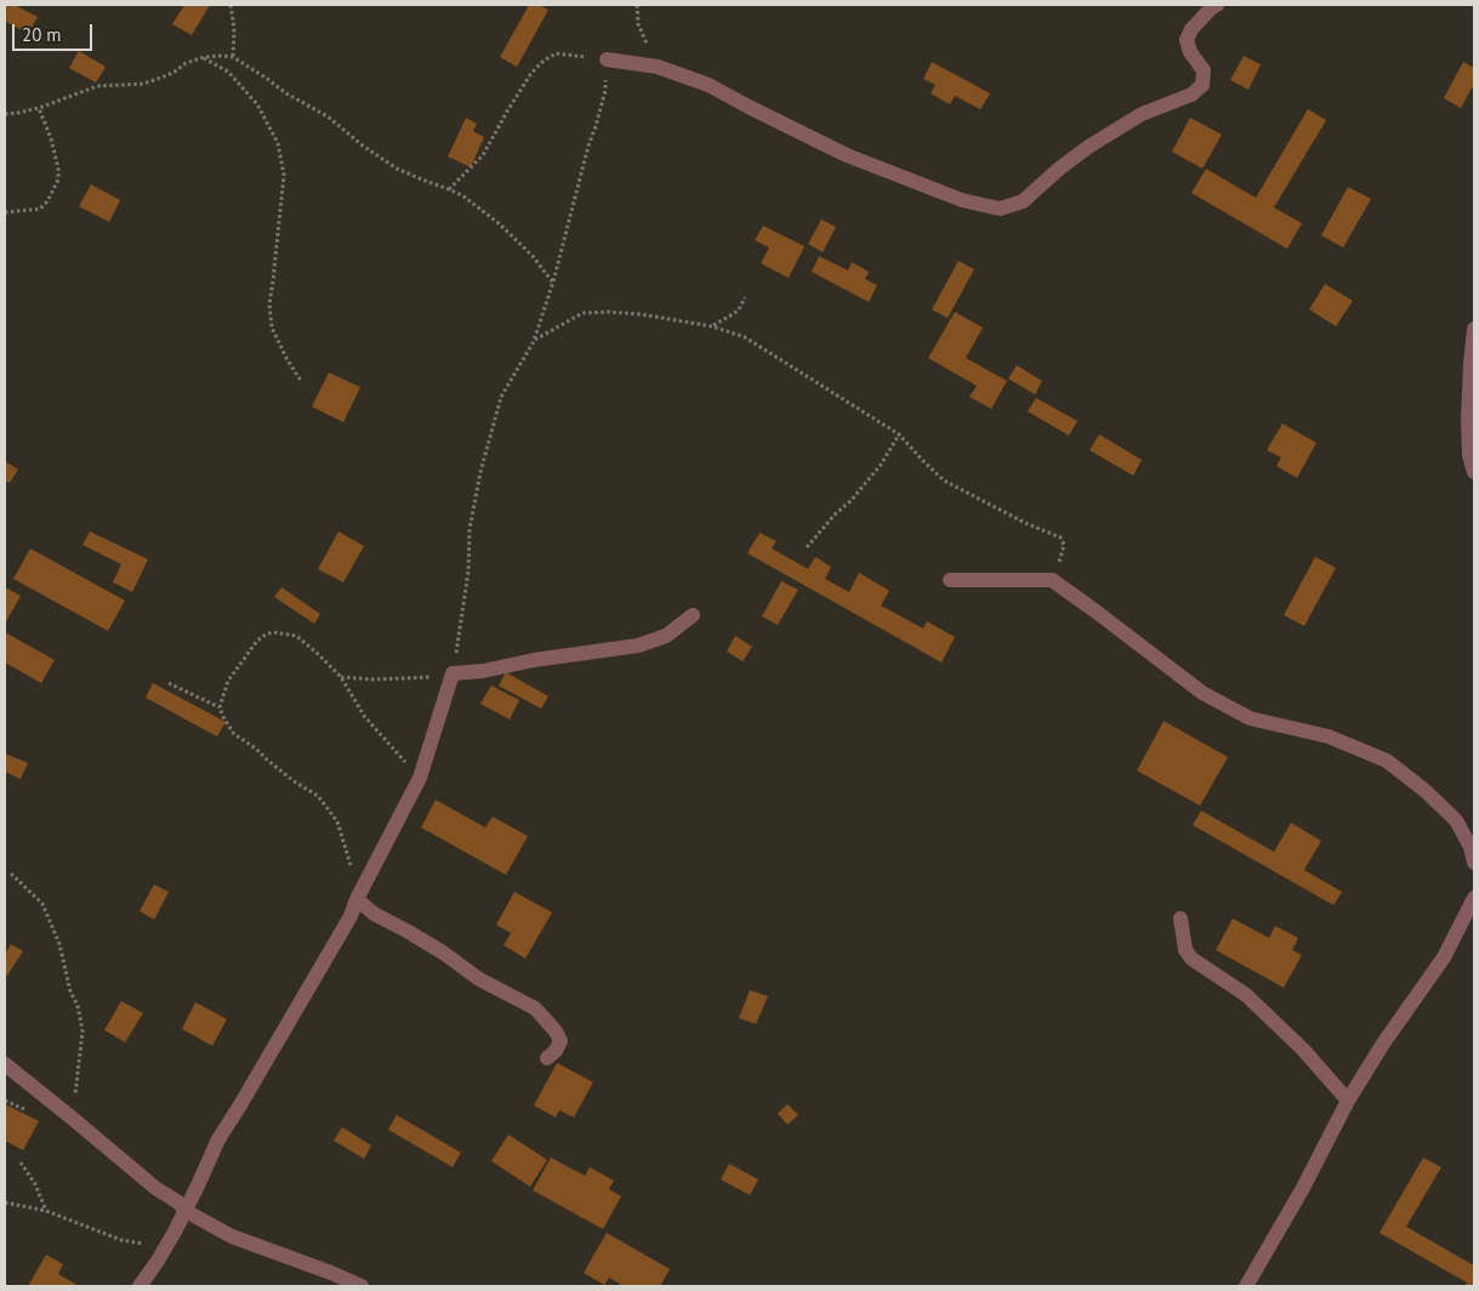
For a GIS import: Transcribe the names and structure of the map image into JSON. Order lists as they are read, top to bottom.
{
  "scale_bar": "20 m"
}
